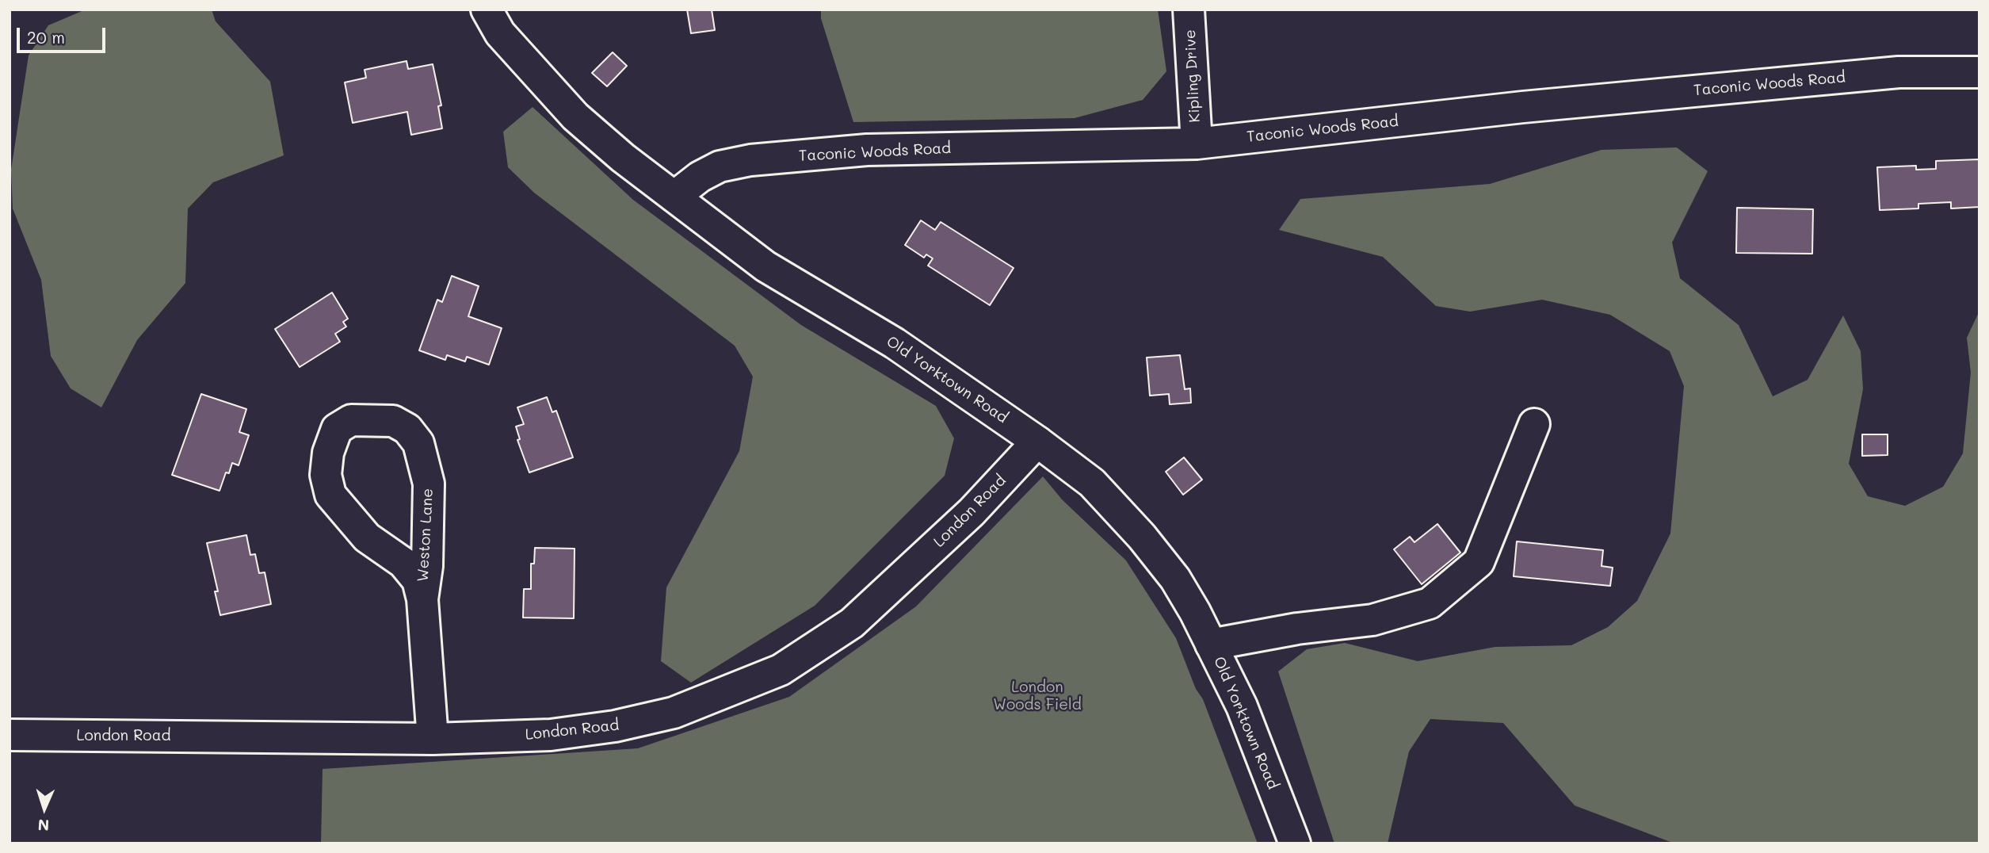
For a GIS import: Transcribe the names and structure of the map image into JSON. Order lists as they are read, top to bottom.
{
  "streets": {
    "street": [
      "Kipling Drive",
      "Taconic Woods Road",
      "Old Yorktown Road",
      "London Road",
      "Weston Lane"
    ]
  },
  "crossings": [
    ["Kipling Drive", "Taconic Woods Road"],
    ["Taconic Woods Road", "Old Yorktown Road"],
    ["Old Yorktown Road", "London Road"],
    ["London Road", "Weston Lane"]
  ],
  "parks": ["London Woods Field"],
  "scale_bar": "20 m",
  "north": "bottom"
}
